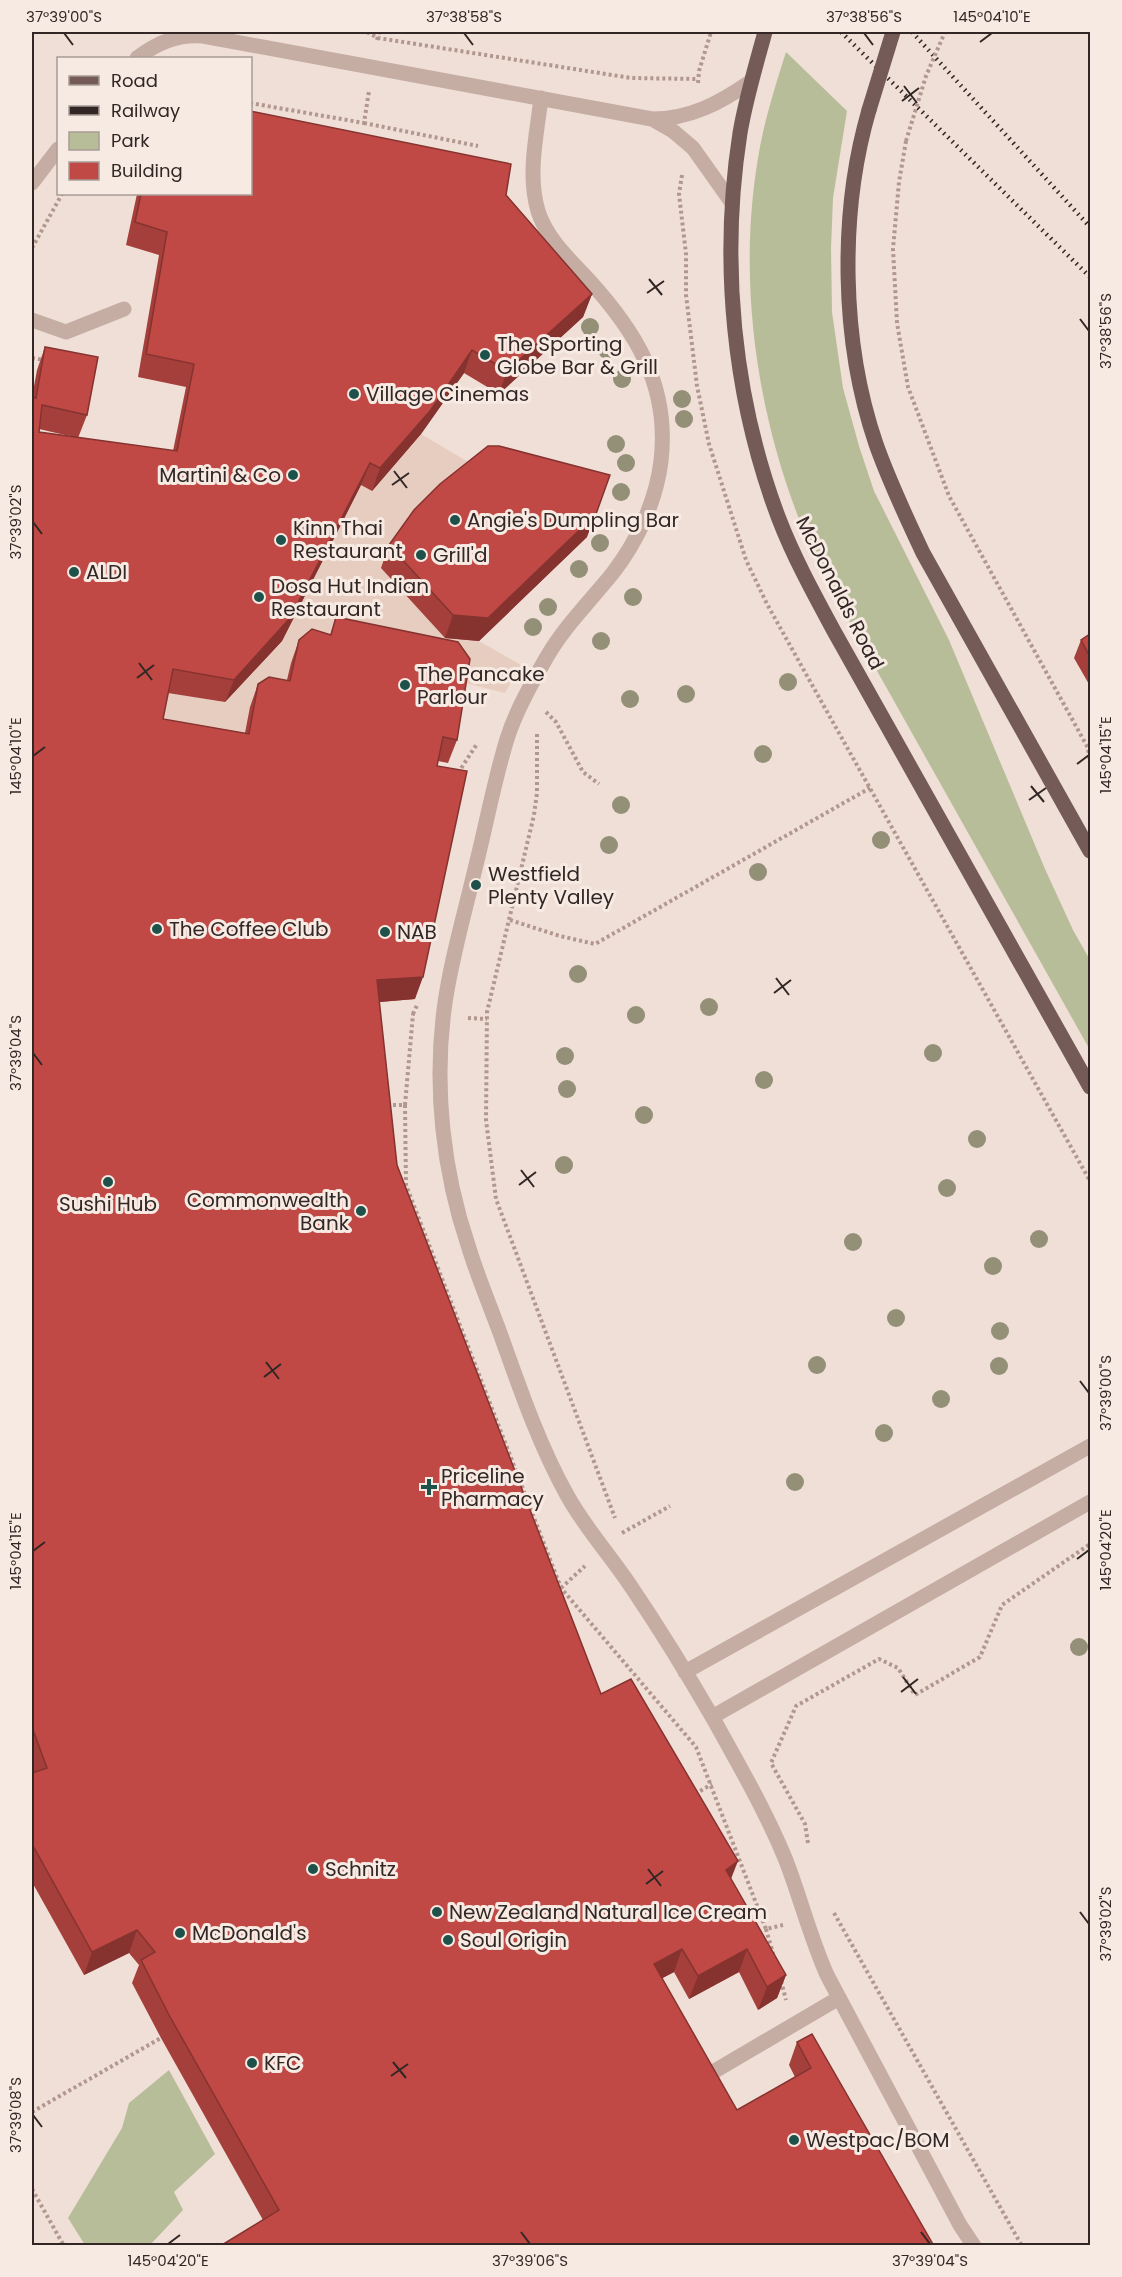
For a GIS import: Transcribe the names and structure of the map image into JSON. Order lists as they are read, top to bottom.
{
  "streets": {
    "main road": ["McDonalds Road"]
  },
  "places": {
    "other": [
      "The Sporting Globe Bar & Grill",
      "Village Cinemas",
      "Martini & Co",
      "Angie's Dumpling Bar",
      "Kinn Thai Restaurant",
      "Grill'd",
      "ALDI",
      "Dosa Hut Indian Restaurant",
      "The Pancake Parlour",
      "Westfield Plenty Valley",
      "The Coffee Club",
      "NAB",
      "Sushi Hub",
      "Commonwealth Bank",
      "Schnitz",
      "New Zealand Natural Ice Cream",
      "McDonald's",
      "Soul Origin",
      "KFC",
      "Westpac/BOM"
    ],
    "health": ["Priceline Pharmacy"]
  },
  "legend": [
    "Road",
    "Railway",
    "Park",
    "Building"
  ],
  "coordinates": [
    "37°39'00\"S",
    "37°38'58\"S",
    "37°38'56\"S",
    "145°04'10\"E",
    "37°39'02\"S",
    "145°04'15\"E",
    "37°39'04\"S",
    "145°04'20\"E",
    "37°39'08\"S",
    "37°39'06\"S"
  ]
}
